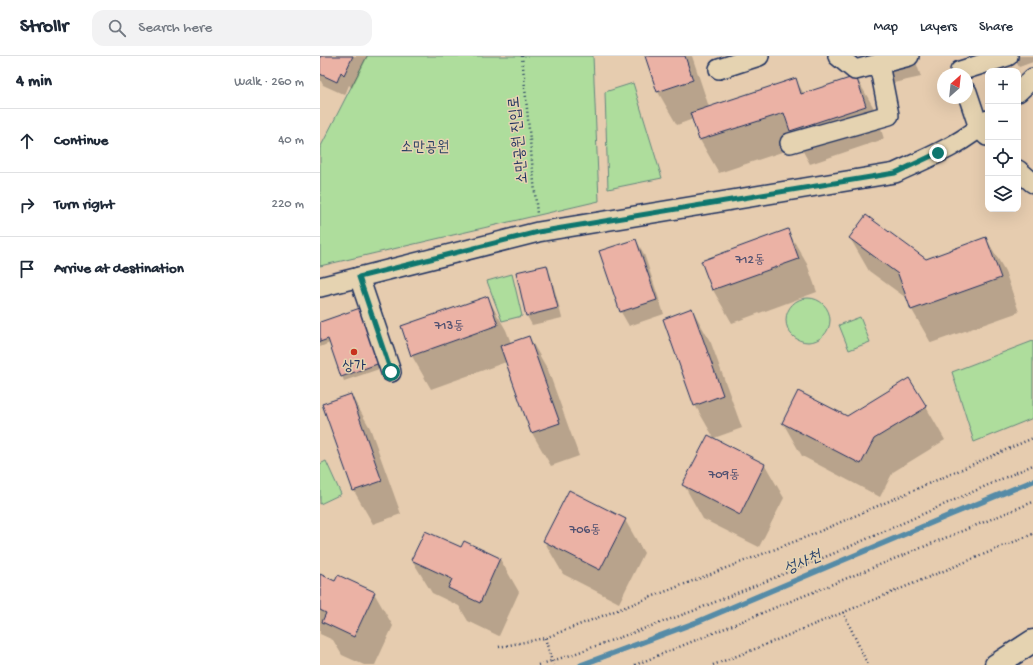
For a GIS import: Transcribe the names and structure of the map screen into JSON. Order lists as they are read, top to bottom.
{
  "streets": {
    "path": ["소만공원 진입로"]
  },
  "water": ["성사천"],
  "parks": ["소만공원"],
  "places": ["상가"],
  "house_numbers": [
    "712동",
    "713동",
    "709동",
    "706동"
  ],
  "north": "top right",
  "page": {
    "header": "Strollr",
    "search": "Search here",
    "nav": ["Map", "Layers", "Share"],
    "heading": ["4 min", "Walk · 260 m"],
    "map_buttons": ["+", "−"],
    "list": [
      ["Continue", "40 m"],
      ["Turn right", "220 m"],
      "Arrive at destination"
    ]
  }
}
